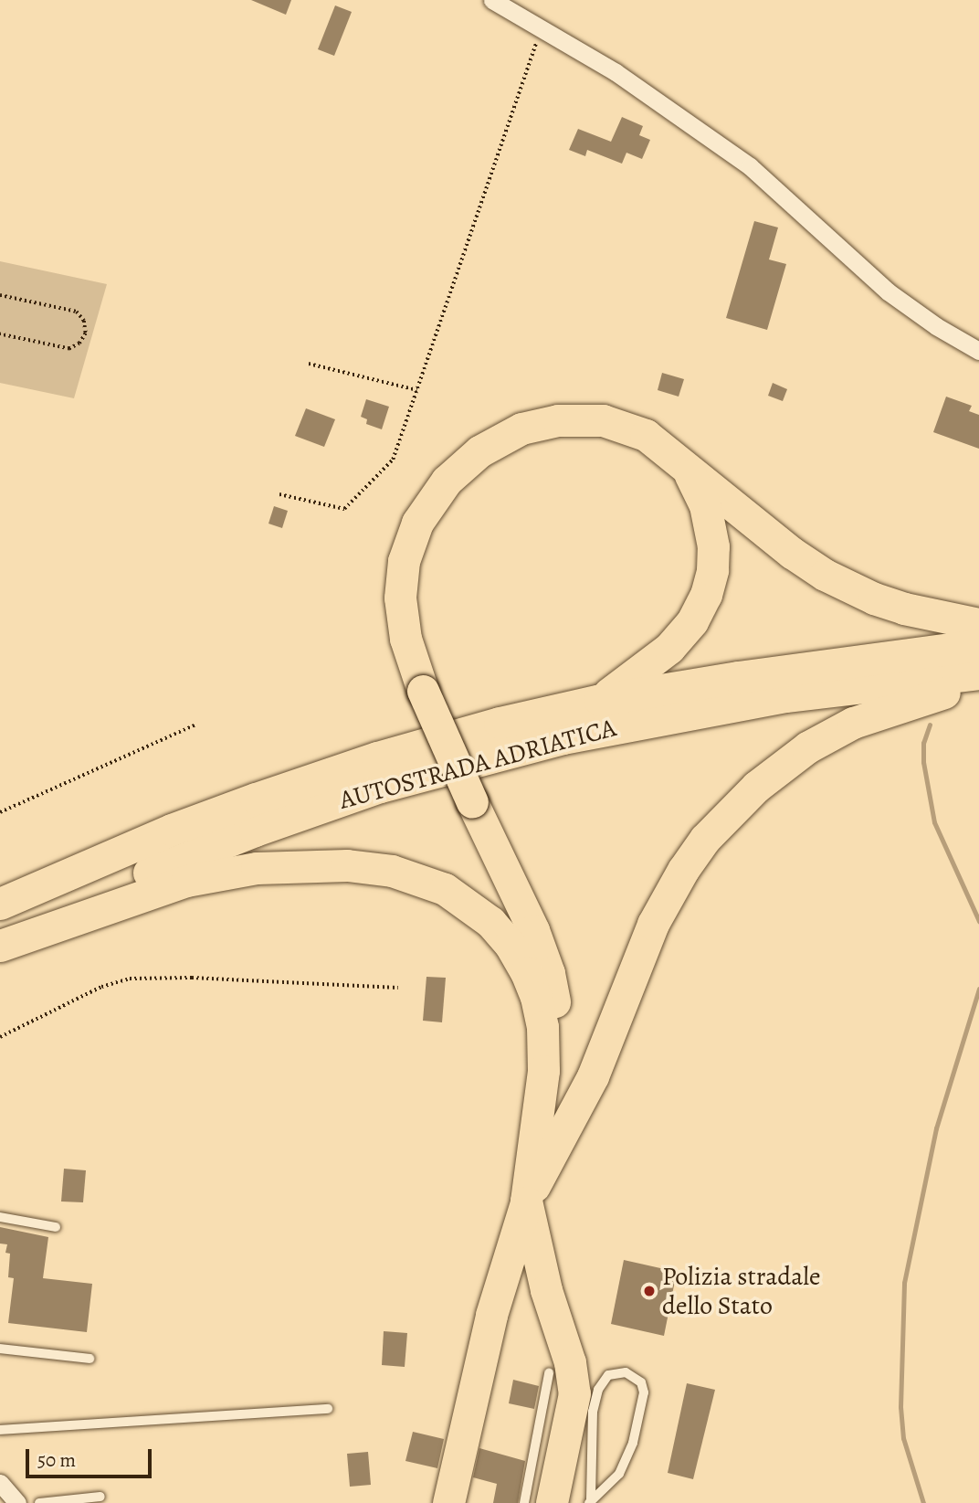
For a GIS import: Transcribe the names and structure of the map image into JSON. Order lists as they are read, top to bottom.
{
  "streets": {
    "highway": ["AUTOSTRADA ADRIATICA"]
  },
  "places": ["Polizia stradale dello Stato"],
  "scale_bar": "50 m"
}
